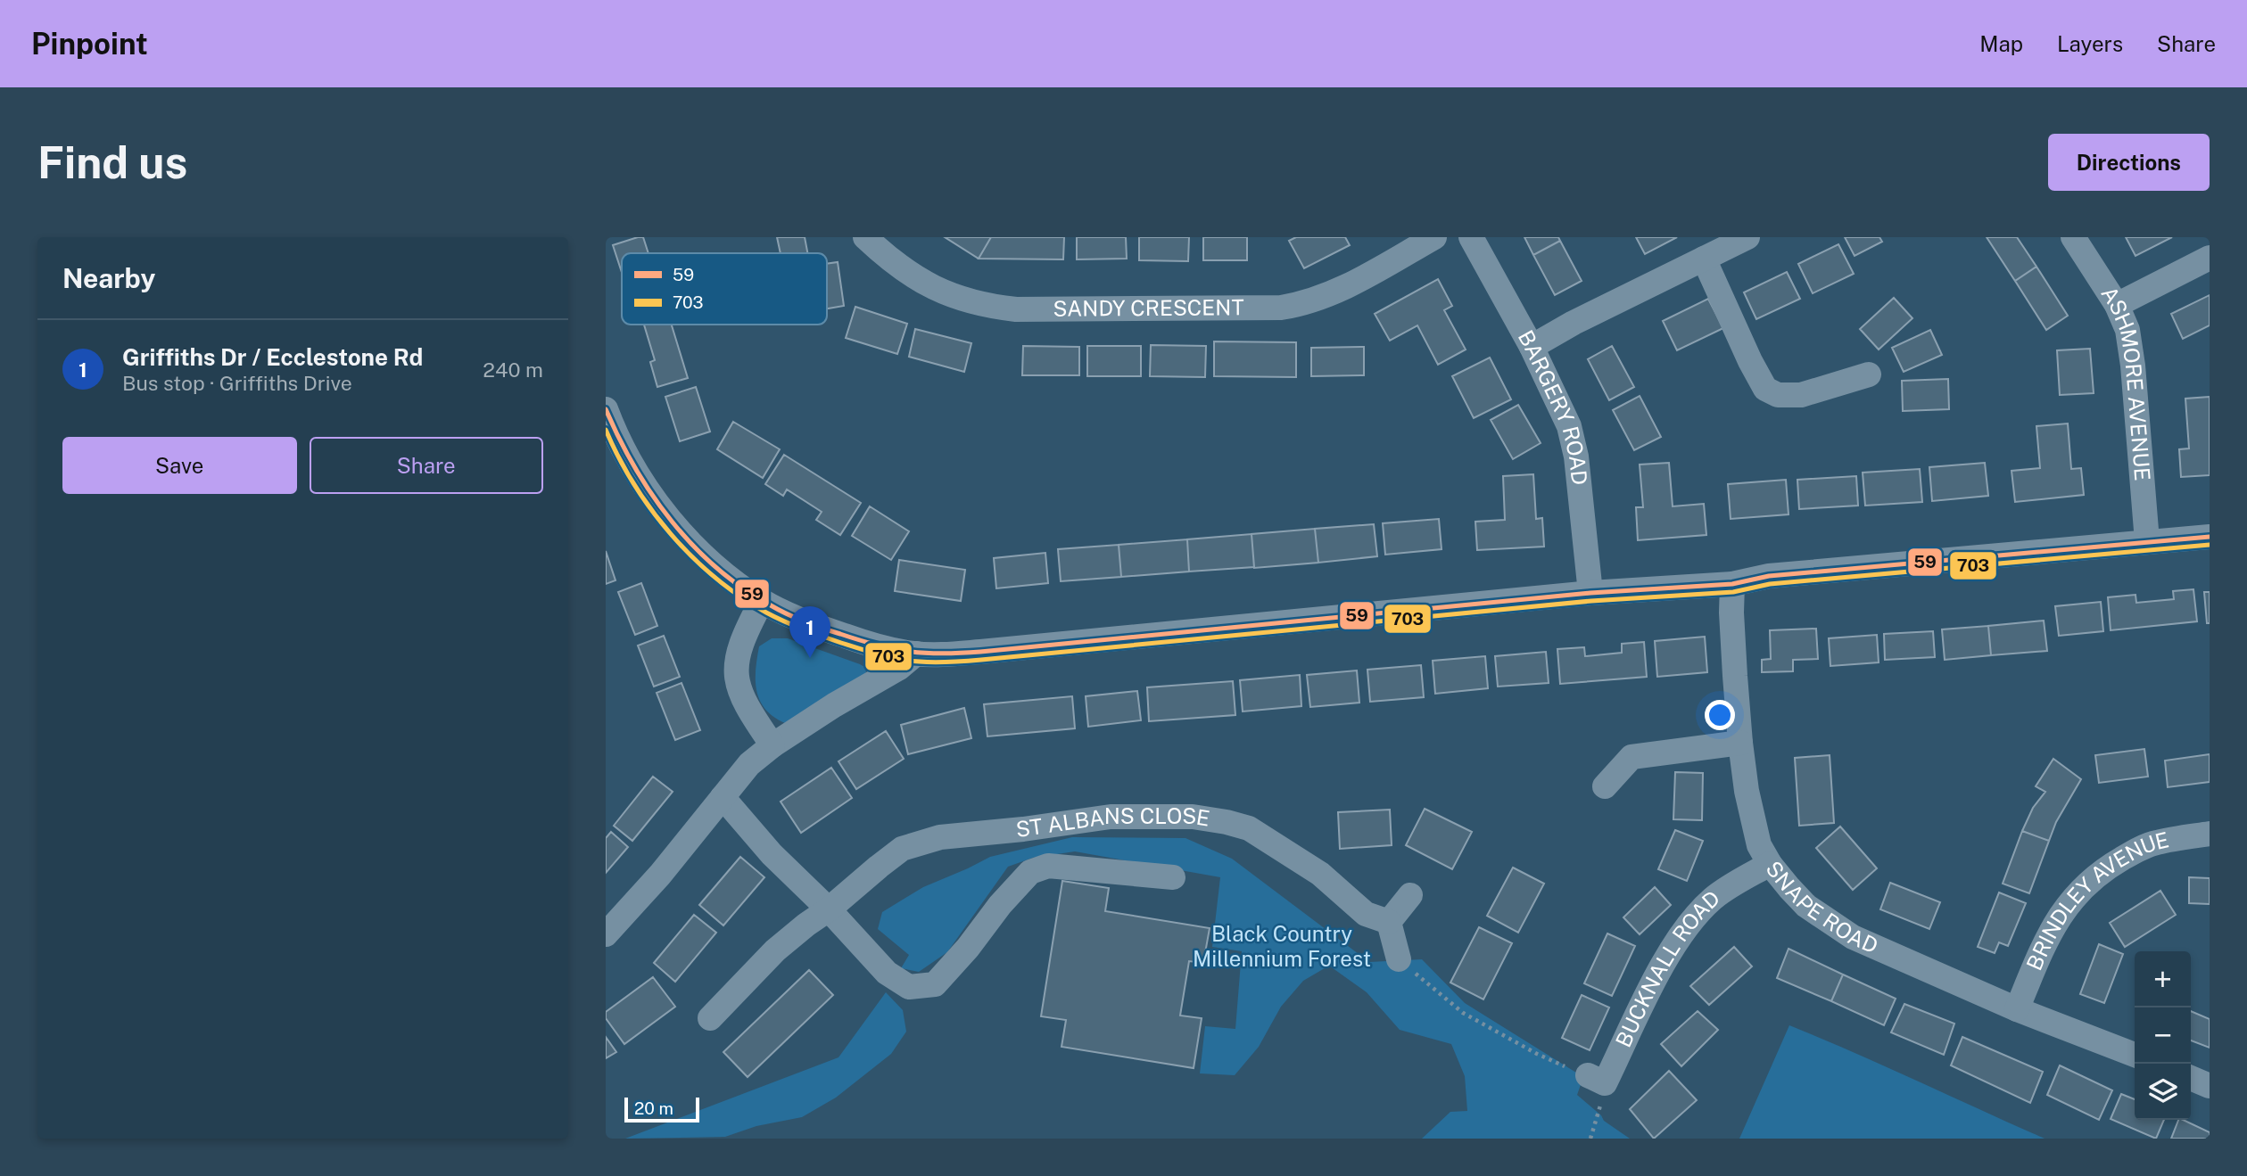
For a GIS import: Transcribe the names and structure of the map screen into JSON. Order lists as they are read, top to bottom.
{
  "streets": {
    "street": [
      "SANDY CRESCENT",
      "ASHMORE AVENUE",
      "BARGERY ROAD",
      "ST ALBANS CLOSE",
      "SNAPE ROAD",
      "BRINDLEY AVENUE",
      "BUCKNALL ROAD"
    ]
  },
  "crossings": [
    ["SNAPE ROAD", "BRINDLEY AVENUE"],
    ["SNAPE ROAD", "BUCKNALL ROAD"]
  ],
  "parks": ["Black Country Millennium Forest"],
  "lines": ["transit line 59", "transit line 703"],
  "legend": ["59", "703"],
  "scale_bar": "20 m",
  "page": {
    "header": "Pinpoint",
    "nav": ["Map", "Layers", "Share"],
    "buttons": [
      "Directions",
      ["Save", "Share"]
    ],
    "title": "Find us",
    "heading": "Nearby",
    "list": [
      {
        "mark": "1",
        "name": "Griffiths Dr / Ecclestone Rd",
        "note": "Bus stop · Griffiths Drive",
        "value": "240 m"
      }
    ],
    "pins": "1",
    "map_buttons": ["+", "−"],
    "scale": "20 m"
  }
}
